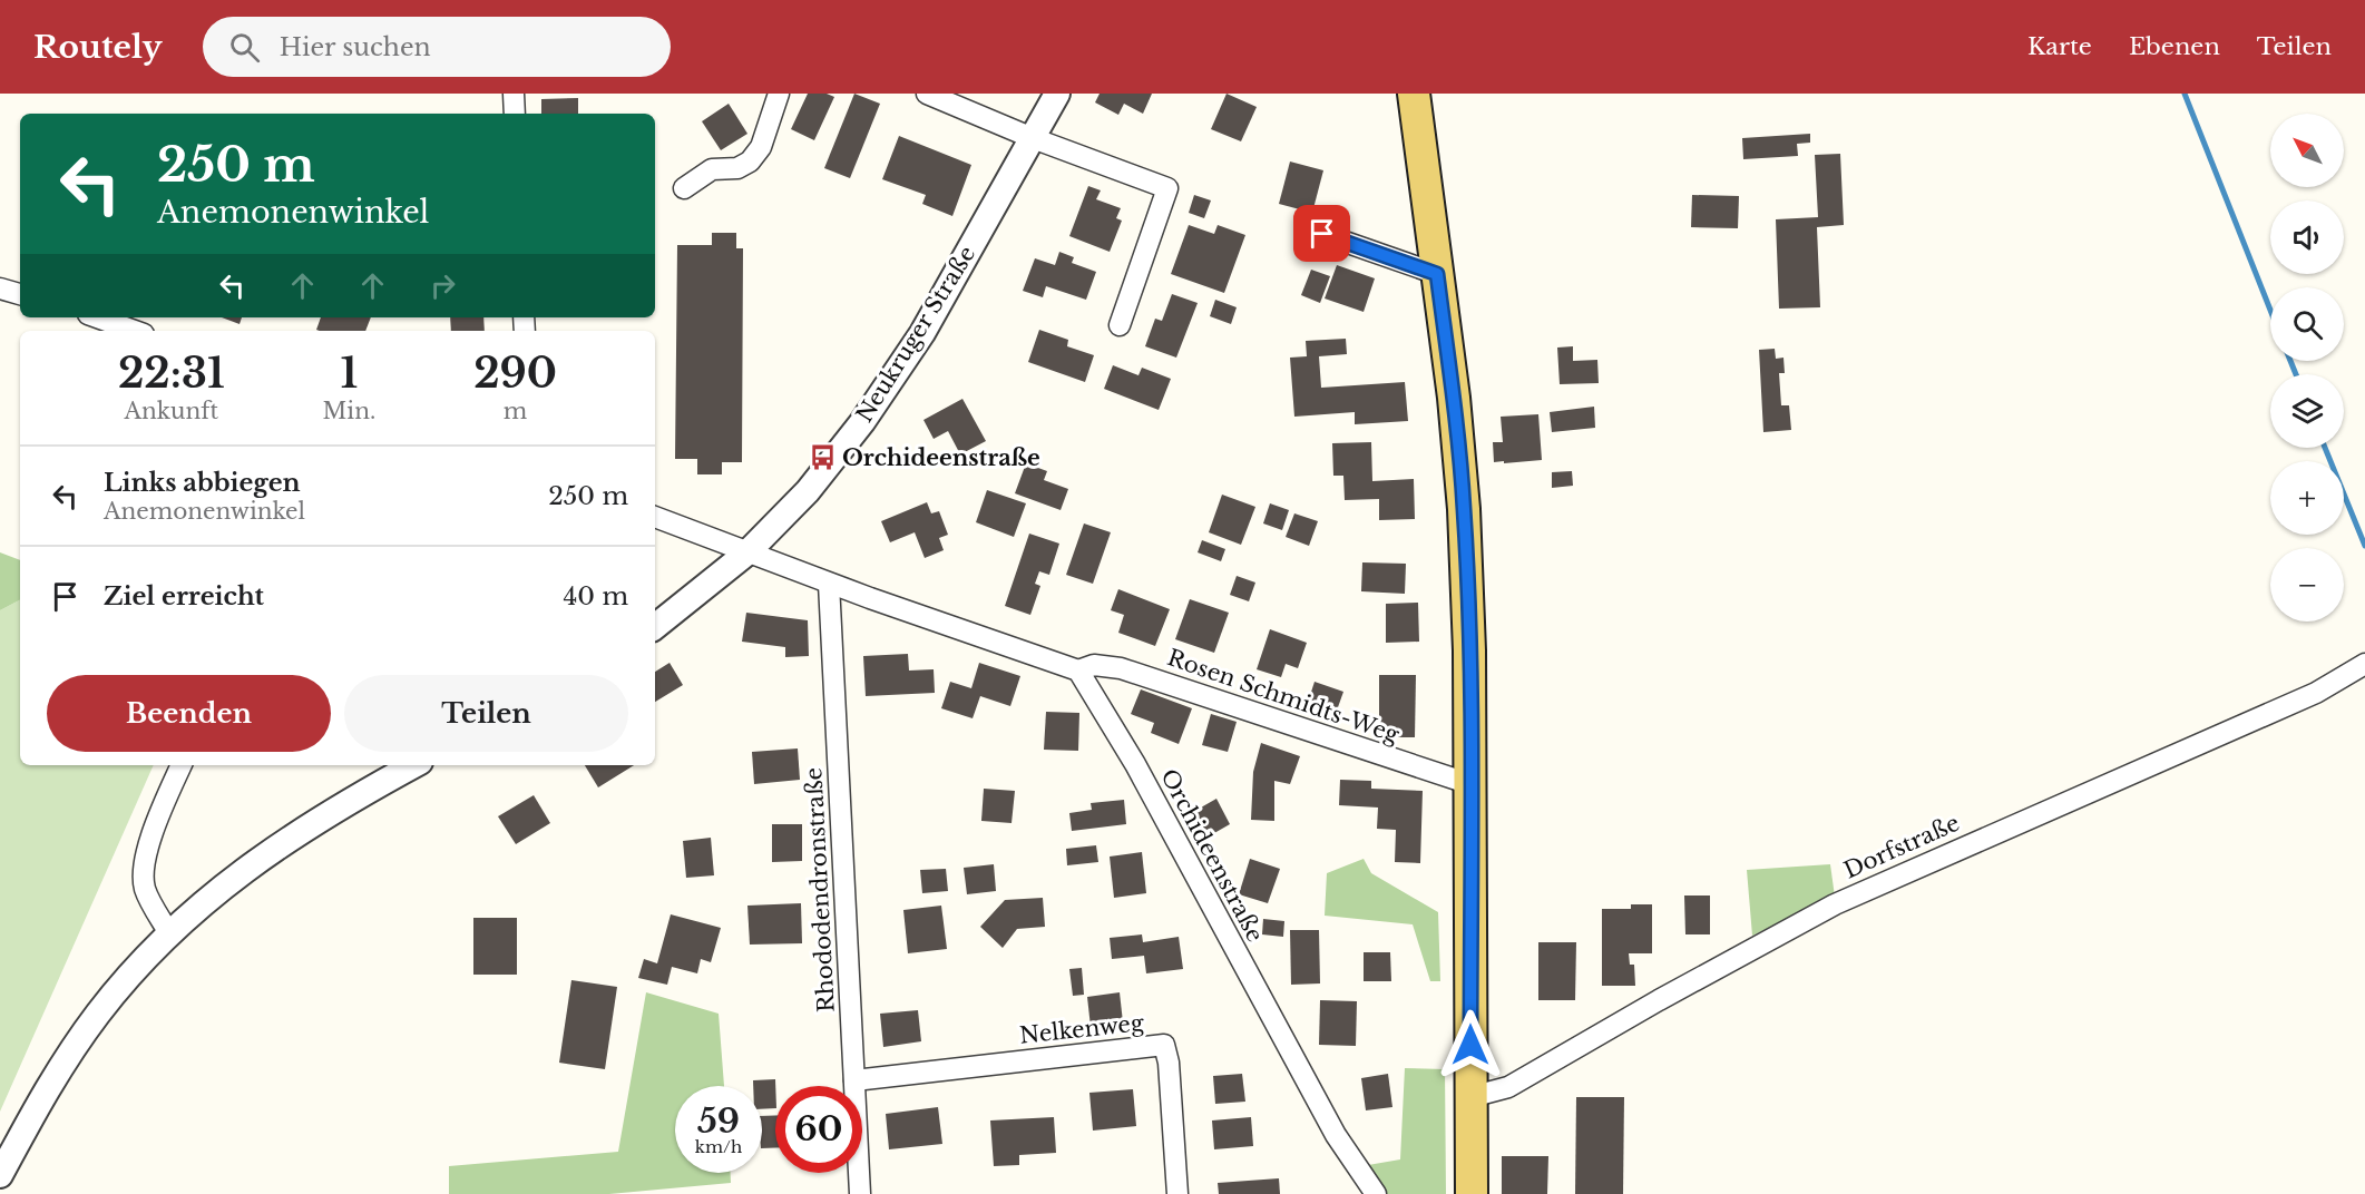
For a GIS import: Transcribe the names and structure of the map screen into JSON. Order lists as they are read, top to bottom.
{
  "streets": {
    "street": [
      "Neukruger Straße",
      "Rosen Schmidts-Weg",
      "Dorfstraße",
      "Orchideenstraße",
      "Rhododendronstraße",
      "Nelkenweg"
    ]
  },
  "crossings": [
    ["Rosen Schmidts-Weg", "Orchideenstraße"],
    ["Rhododendronstraße", "Nelkenweg"]
  ],
  "places": {
    "bus stop": ["Orchideenstraße"]
  },
  "north": "top left",
  "page": {
    "header": "Routely",
    "search": "Hier suchen",
    "nav": ["Karte", "Ebenen", "Teilen"],
    "map_buttons": ["+", "−"],
    "turn": ["250 m", "Anemonenwinkel"],
    "eta": [
      "22:31",
      "Ankunft",
      "1",
      "Min.",
      "290",
      "m"
    ],
    "list": [
      {
        "name": "Links abbiegen",
        "note": "Anemonenwinkel",
        "value": "250 m"
      },
      {
        "name": "Ziel erreicht",
        "value": "40 m"
      }
    ],
    "buttons": ["Beenden", "Teilen"],
    "speed": "59 km/h",
    "limit": "60"
  }
}
